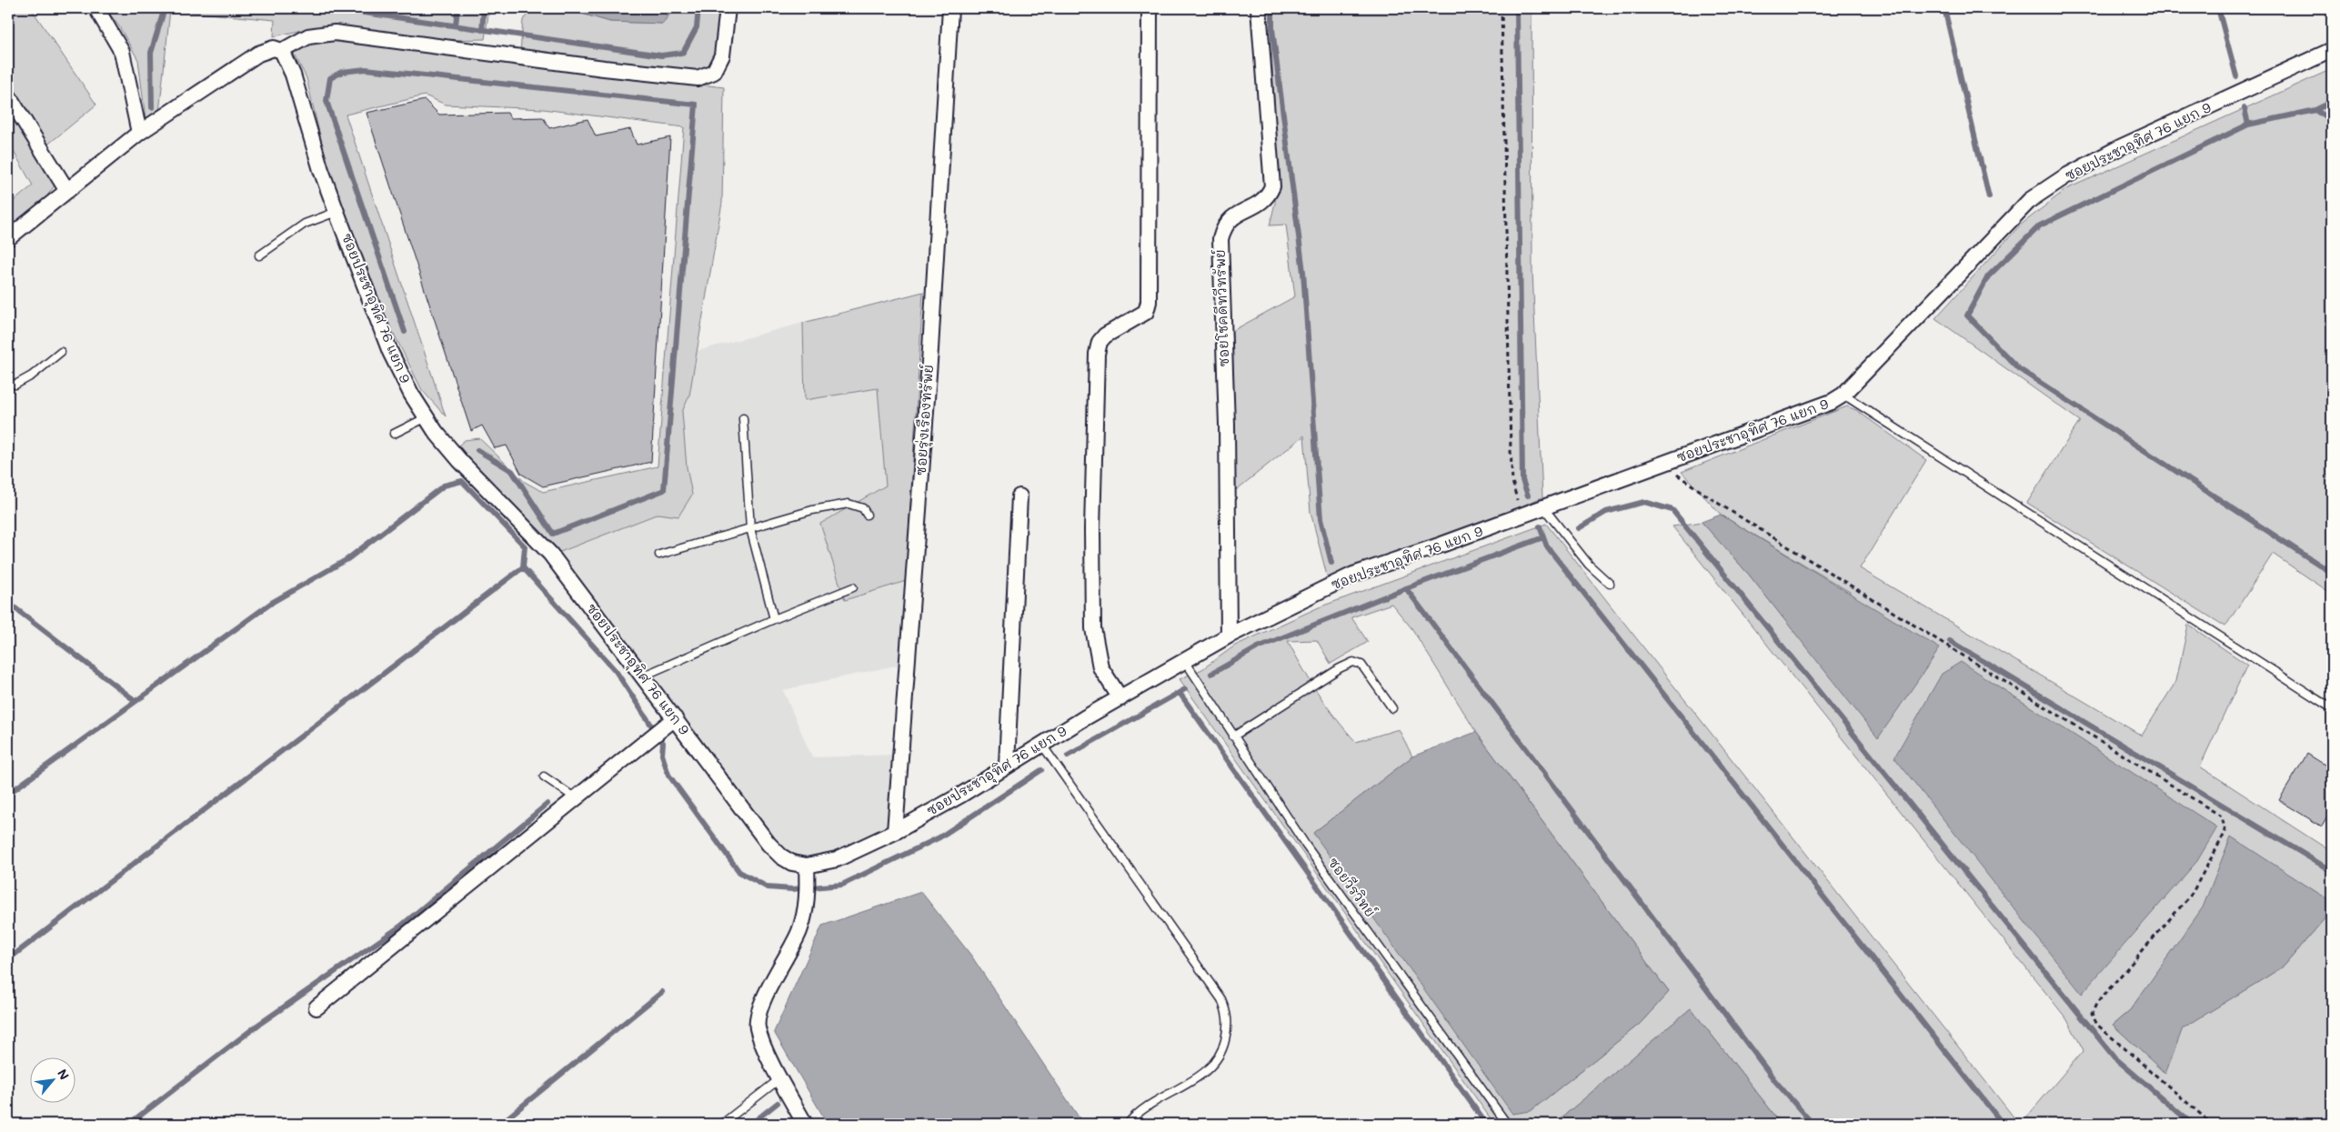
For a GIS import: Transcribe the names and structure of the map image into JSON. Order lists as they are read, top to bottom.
{
  "streets": {
    "street": ["ซอยประชาอุทิศ 76 แยก 9", "ซอยโชคดีทวีทรัพย์", "ซอยรุ่งเรืองทรัพย์"],
    "lane": ["ซอยวีรวิทย์"]
  },
  "crossings": [
    ["ซอยประชาอุทิศ 76 แยก 9", "ซอยโชคดีทวีทรัพย์"],
    ["ซอยประชาอุทิศ 76 แยก 9", "ซอยรุ่งเรืองทรัพย์"],
    ["ซอยประชาอุทิศ 76 แยก 9", "ซอยวีรวิทย์"]
  ],
  "north": "top right"
}
